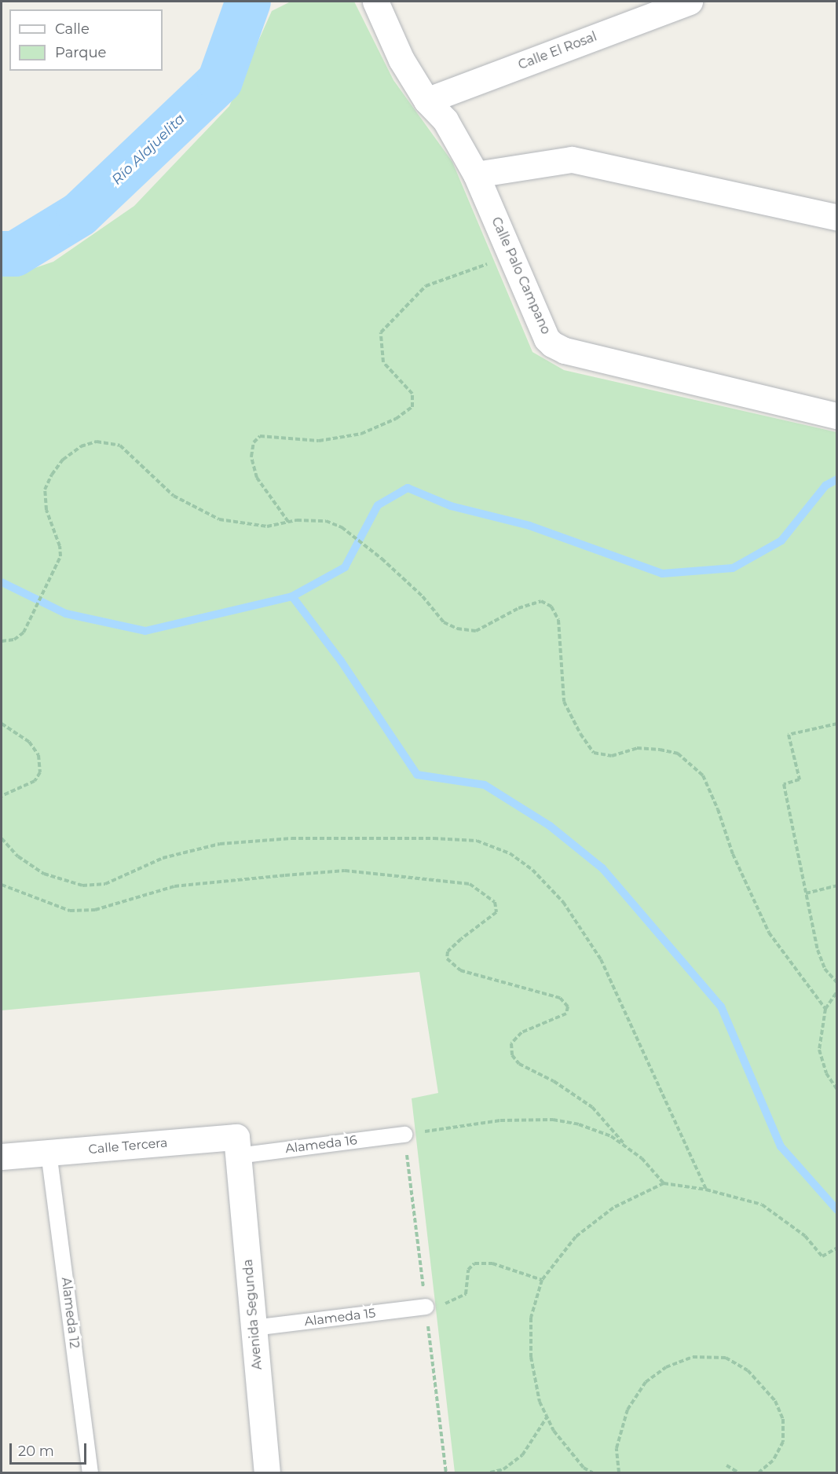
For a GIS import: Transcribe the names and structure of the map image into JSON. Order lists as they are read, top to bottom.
{
  "streets": {
    "street": [
      "Calle El Rosal",
      "Calle Palo Campano",
      "Calle Tercera",
      "Avenida Segunda"
    ],
    "lane": ["Alameda 16", "Alameda 12", "Alameda 15"]
  },
  "crossings": [
    ["Calle El Rosal", "Calle Palo Campano"],
    ["Alameda 16", "Calle Tercera"],
    ["Alameda 16", "Avenida Segunda"],
    ["Calle Tercera", "Alameda 12"],
    ["Calle Tercera", "Avenida Segunda"],
    ["Avenida Segunda", "Alameda 15"]
  ],
  "water": ["Río Alajuelita"],
  "legend": ["Calle", "Parque"],
  "scale_bar": "20 m"
}
